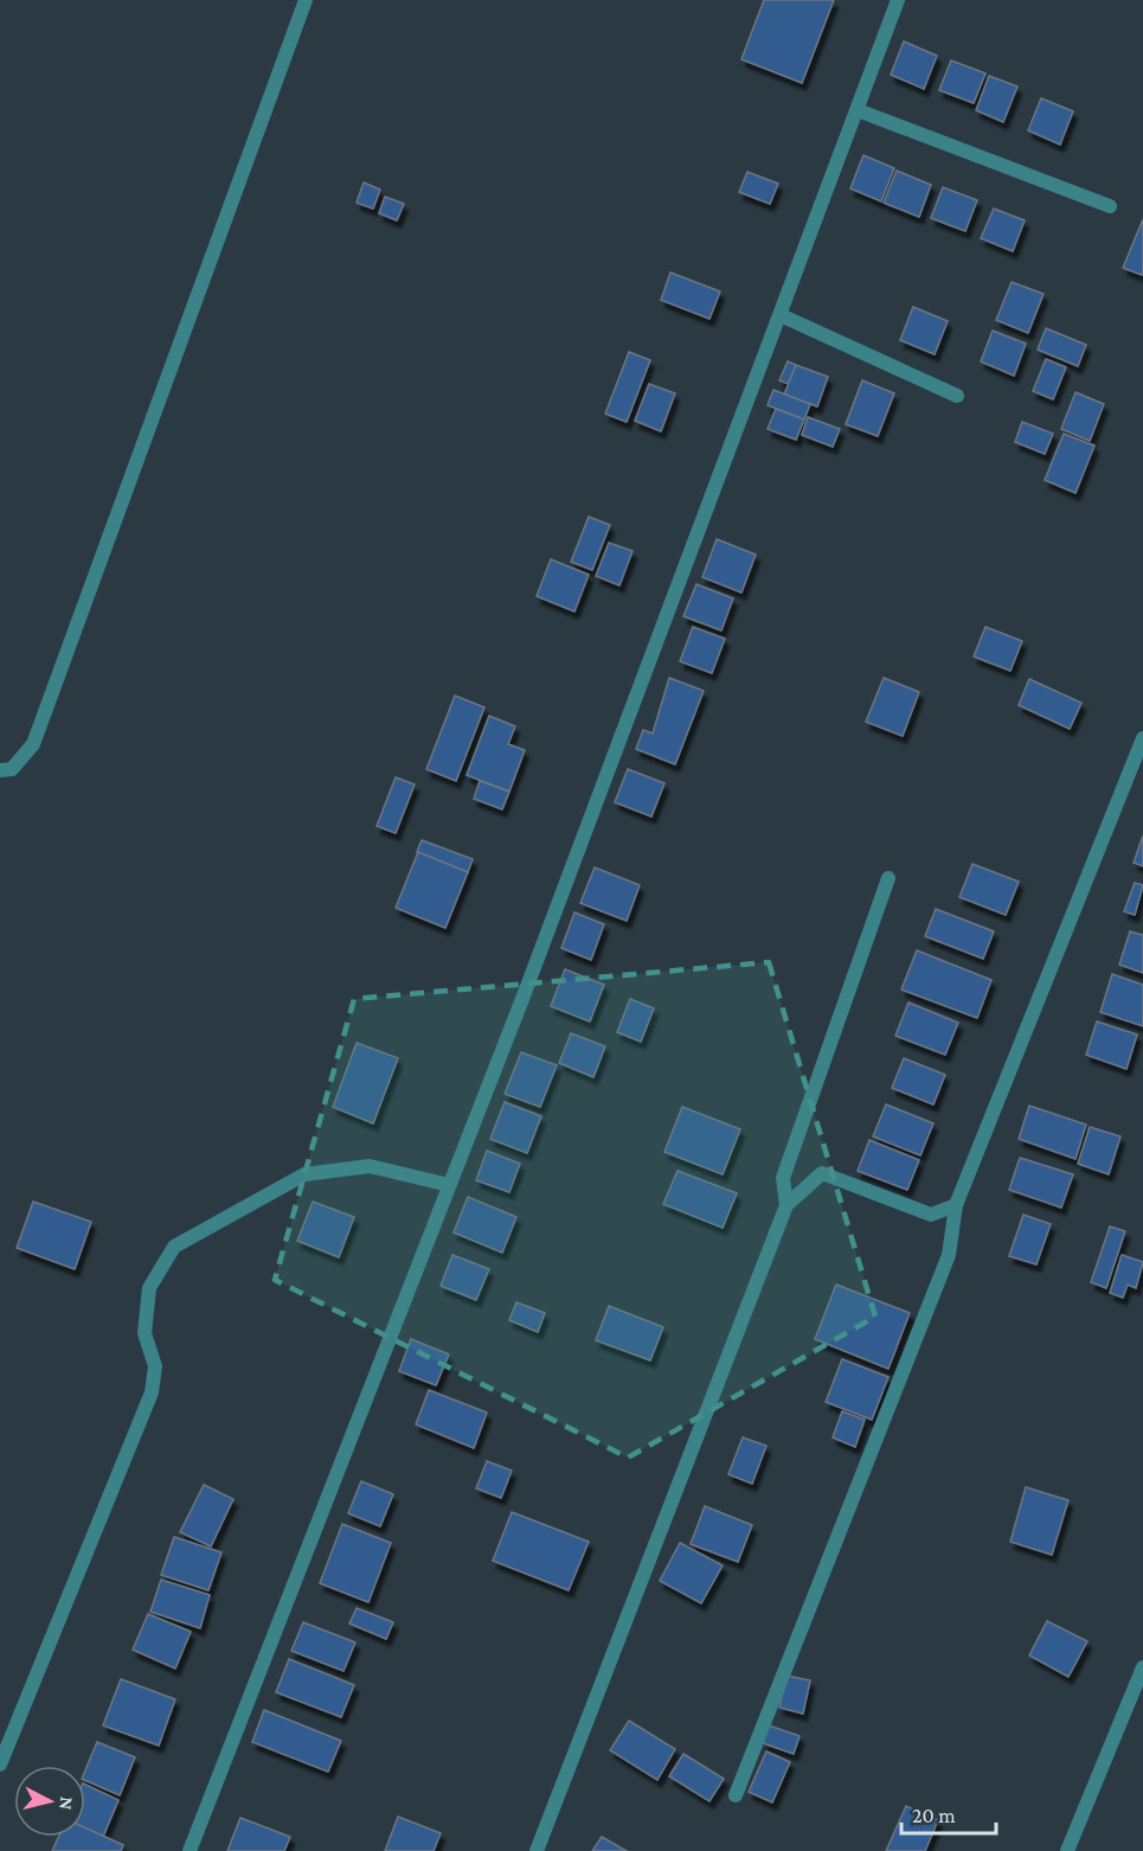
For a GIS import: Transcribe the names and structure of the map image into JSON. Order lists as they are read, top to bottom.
{
  "scale_bar": "20 m",
  "north": "right"
}
